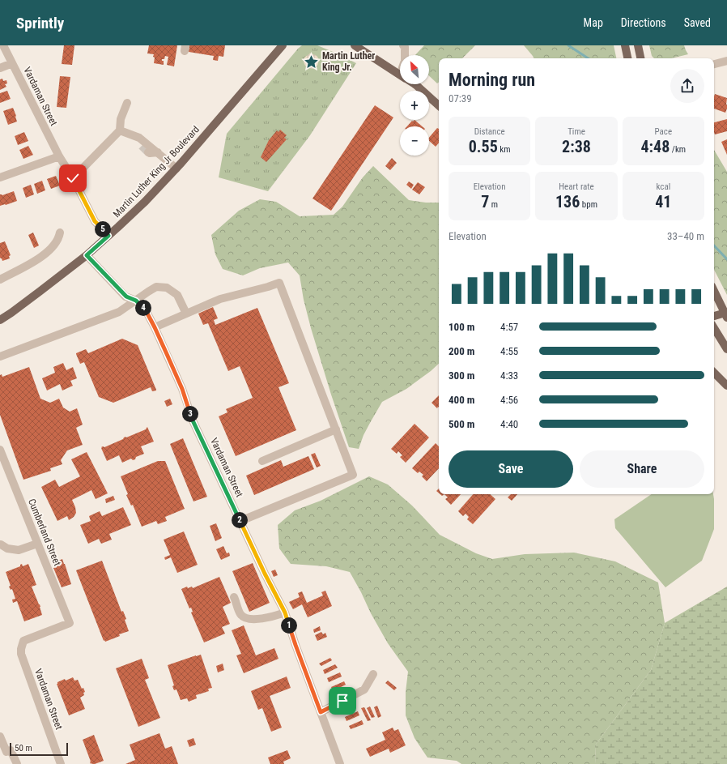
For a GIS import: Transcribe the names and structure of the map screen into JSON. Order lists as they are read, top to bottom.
{
  "streets": {
    "main road": ["Martin Luther King Jr Boulevard"],
    "street": ["Vardaman Street", "Cumberland Street"]
  },
  "crossings": [
    ["Vardaman Street", "Martin Luther King Jr Boulevard"],
    ["Vardaman Street", "Cumberland Street"]
  ],
  "places": {
    "place": ["Martin Luther King Jr."]
  },
  "scale_bar": "50 m",
  "north": "top left",
  "page": {
    "header": "Sprintly",
    "nav": ["Map", "Directions", "Saved"],
    "map_buttons": ["+", "−"],
    "heading": ["Morning run", "07:39"],
    "stats": [
      ["Distance", "0.55 km"],
      ["Time", "2:38"],
      ["Pace", "4:48 /km"],
      ["Elevation", "7 m"],
      ["Heart rate", "136 bpm"],
      ["kcal", "41"]
    ],
    "pins": [
      "5",
      "4",
      "3",
      "2",
      "1"
    ],
    "chart": ["Elevation", "33–40 m"],
    "list": [
      {
        "name": "100 m",
        "note": "4:57"
      },
      {
        "name": "200 m",
        "note": "4:55"
      },
      {
        "name": "300 m",
        "note": "4:33"
      },
      {
        "name": "400 m",
        "note": "4:56"
      },
      {
        "name": "500 m",
        "note": "4:40"
      }
    ],
    "buttons": ["Save", "Share"],
    "scale": "50 m"
  }
}
